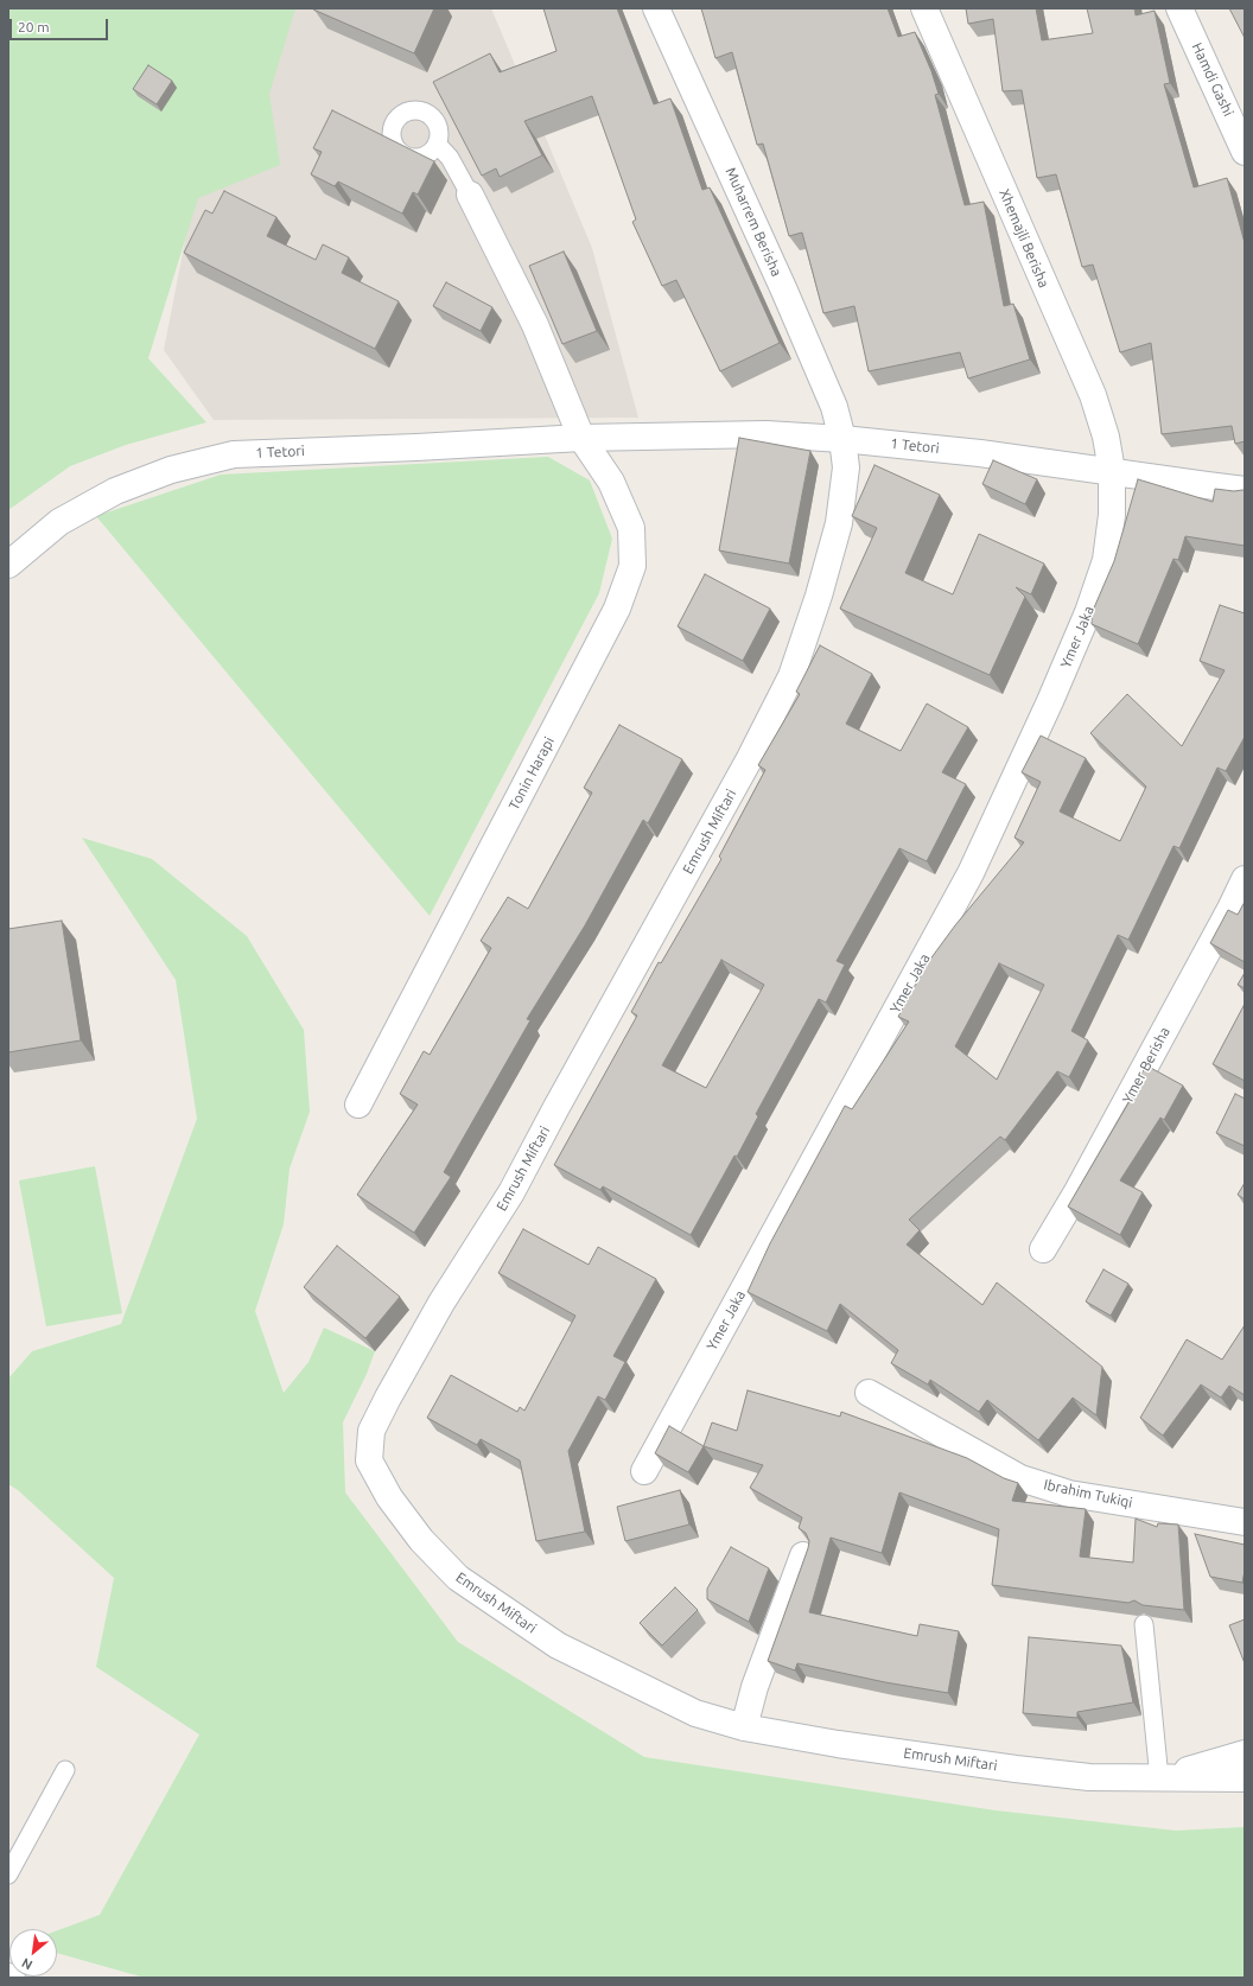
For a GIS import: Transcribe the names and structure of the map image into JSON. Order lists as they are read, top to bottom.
{
  "streets": {
    "street": [
      "Hamdi Gashi",
      "Muharrem Berisha",
      "Xhemajli Berisha",
      "1 Tetori",
      "Ymer Jaka",
      "Tonin Harapi",
      "Emrush Miftari",
      "Ymer Berisha",
      "Ibrahim Tukiqi"
    ]
  },
  "crossings": [
    ["Muharrem Berisha", "1 Tetori"],
    ["Muharrem Berisha", "Emrush Miftari"],
    ["Xhemajli Berisha", "1 Tetori"],
    ["Xhemajli Berisha", "Ymer Jaka"],
    ["1 Tetori", "Ymer Jaka"],
    ["1 Tetori", "Tonin Harapi"],
    ["1 Tetori", "Emrush Miftari"]
  ],
  "scale_bar": "20 m",
  "north": "bottom left"
}
